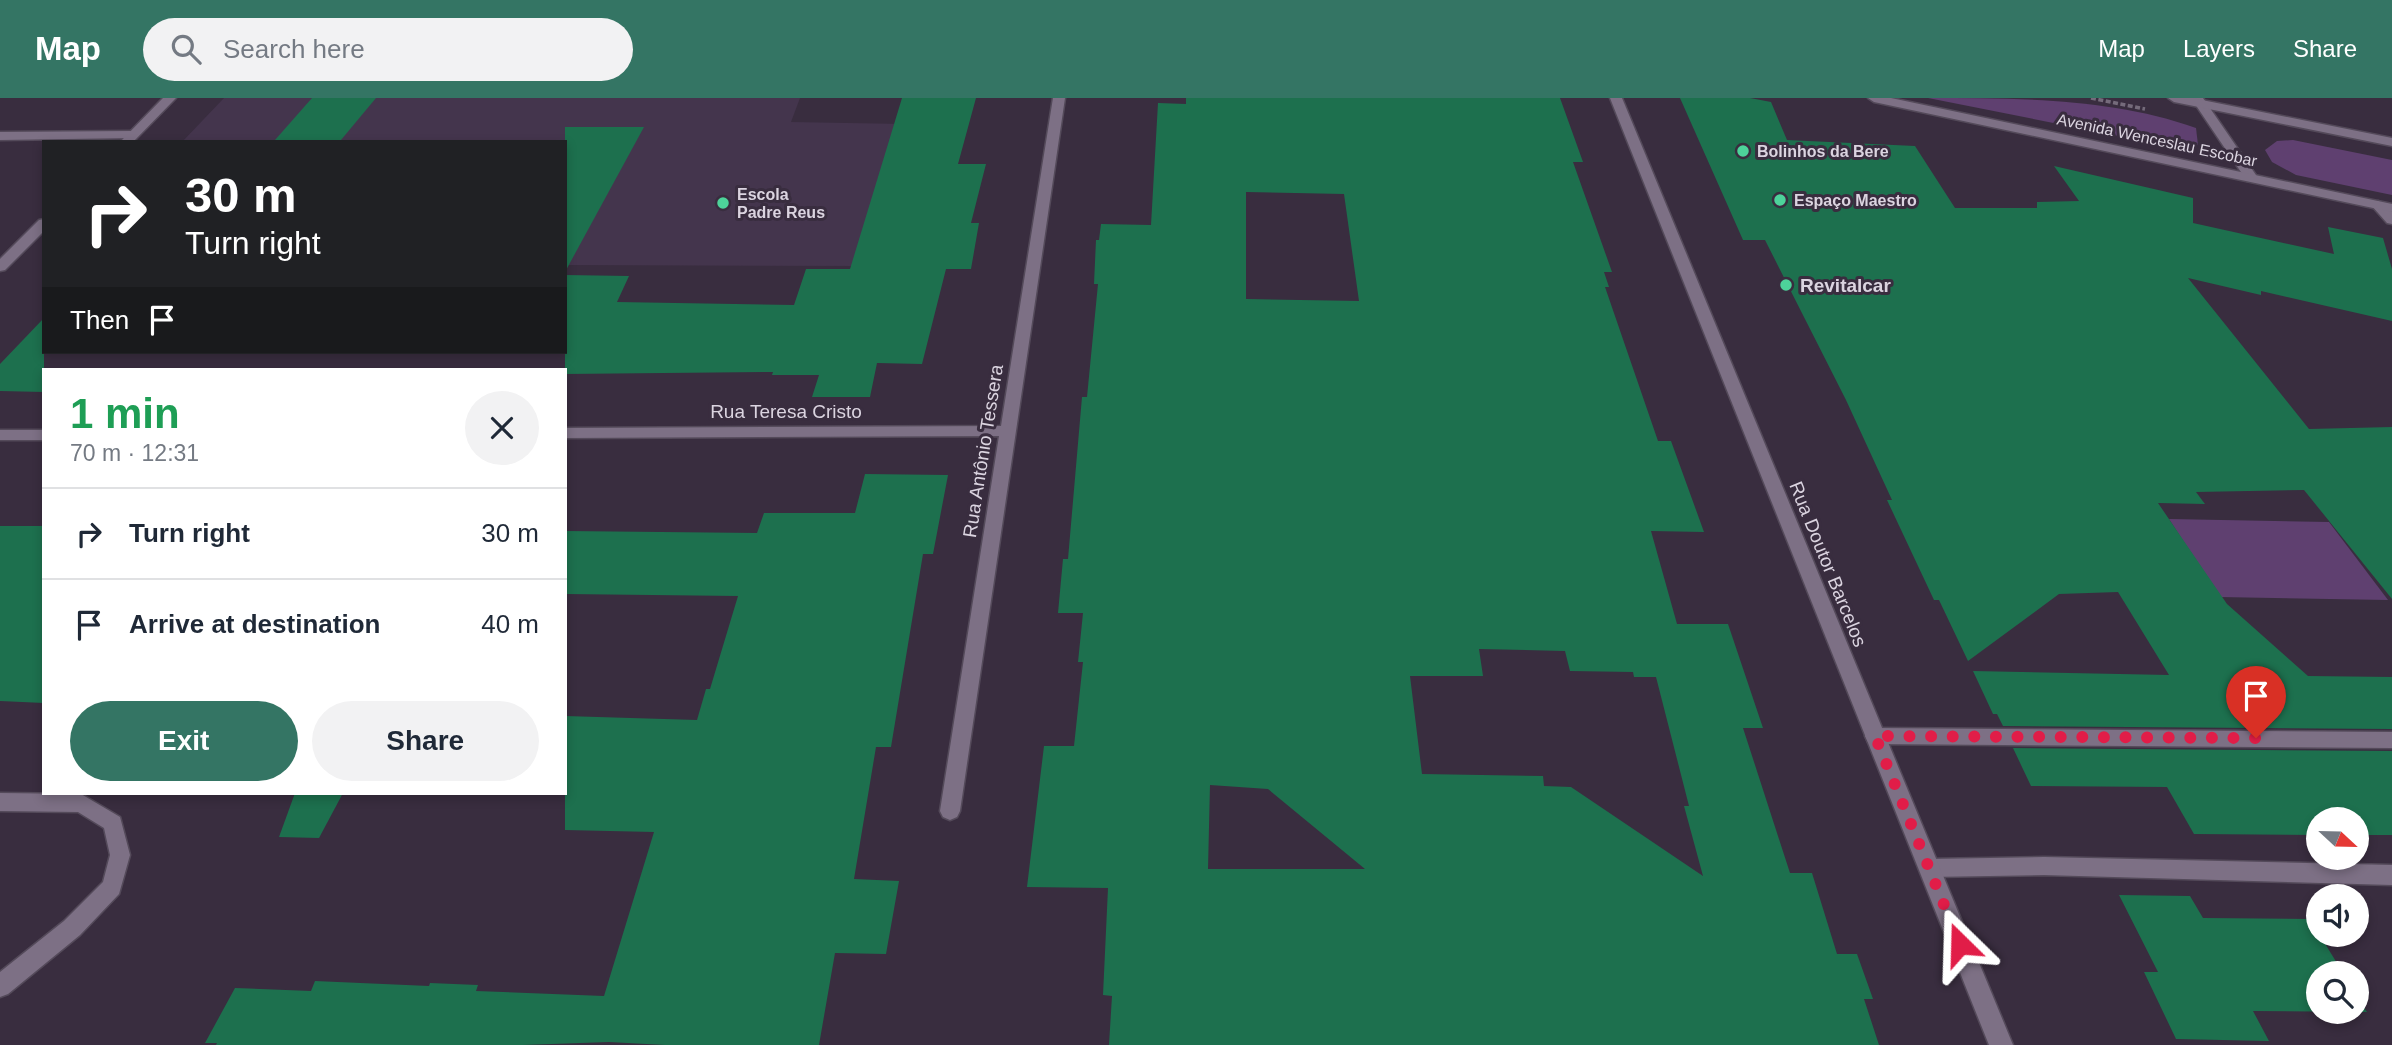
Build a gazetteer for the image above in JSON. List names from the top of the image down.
{
  "streets": {
    "street": [
      "Avenida Wenceslau Escobar",
      "Rua Teresa Cristo",
      "Rua Antônio Tessera",
      "Rua Doutor Barcelos"
    ]
  },
  "crossings": [
    ["Rua Teresa Cristo", "Rua Antônio Tessera"]
  ],
  "places": [
    "Bolinhos da Bere",
    "Espaço Maestro",
    "Escola Padre Reus",
    "Revitalcar"
  ],
  "north": "right",
  "page": {
    "header": "Map",
    "search": "Search here",
    "nav": ["Map", "Layers", "Share"],
    "turn": ["30 m", "Turn right"],
    "then": "Then",
    "heading": ["1 min", "70 m · 12:31"],
    "list": [
      {
        "name": "Turn right",
        "value": "30 m"
      },
      {
        "name": "Arrive at destination",
        "value": "40 m"
      }
    ],
    "buttons": ["Exit", "Share"]
  }
}
